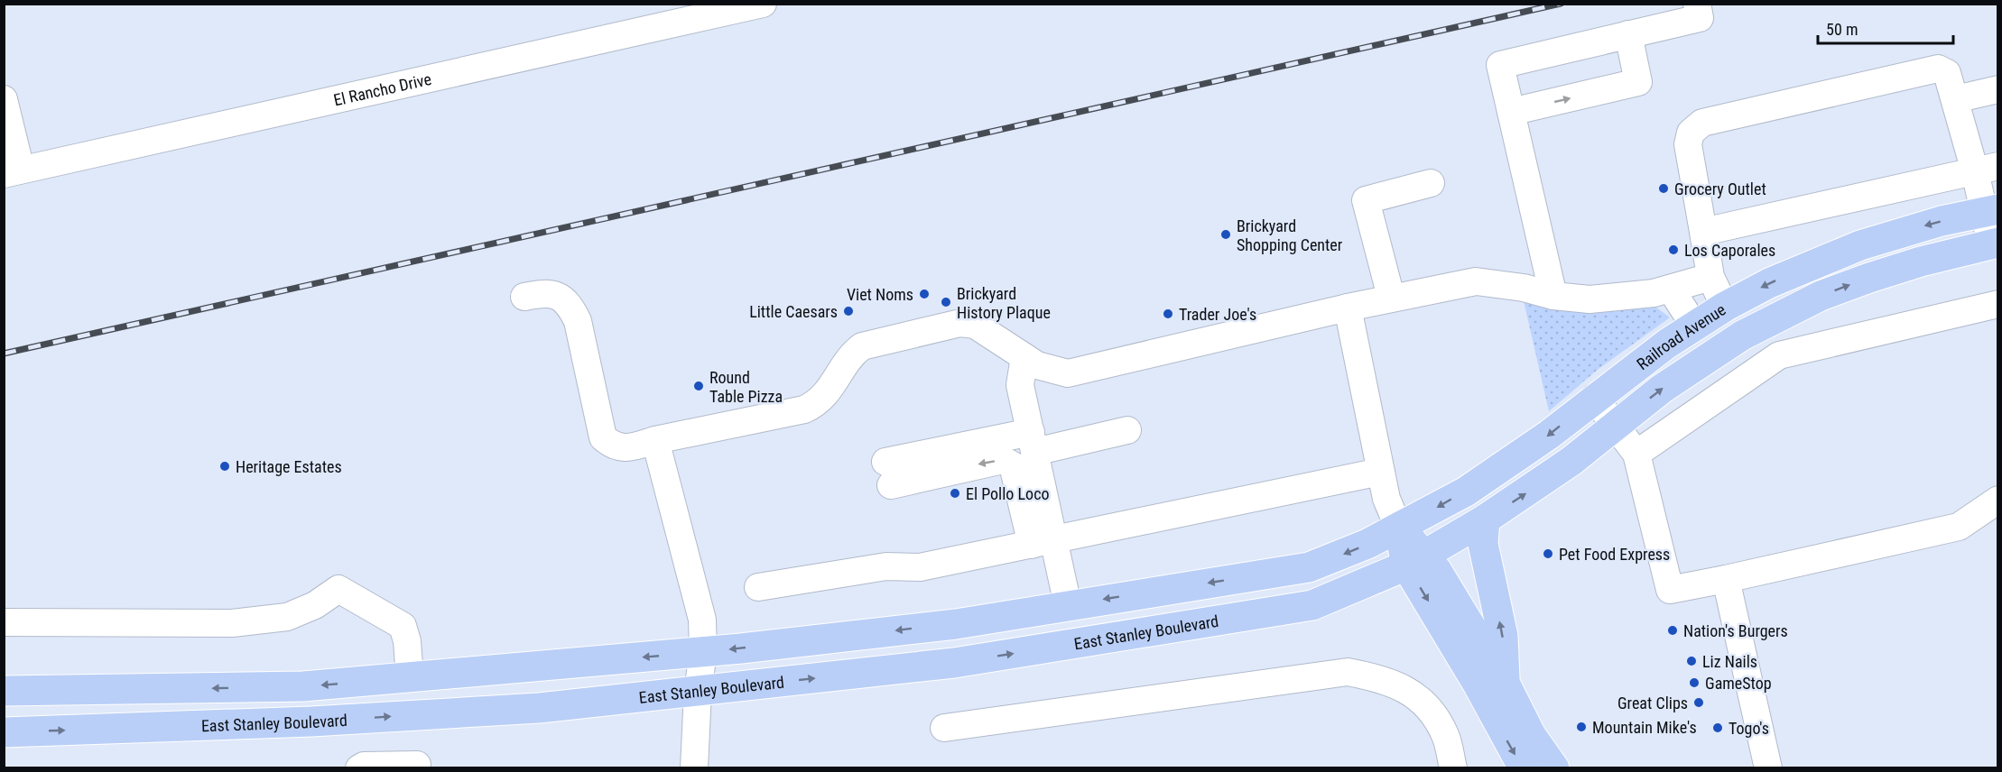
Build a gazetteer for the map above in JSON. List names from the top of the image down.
{
  "streets": {
    "main road": ["Railroad Avenue", "East Stanley Boulevard"],
    "street": ["El Rancho Drive"]
  },
  "crossings": [
    ["Railroad Avenue", "East Stanley Boulevard"]
  ],
  "places": [
    "Grocery Outlet",
    "Brickyard Shopping Center",
    "Los Caporales",
    "Viet Noms",
    "Brickyard History Plaque",
    "Little Caesars",
    "Trader Joe's",
    "Round Table Pizza",
    "Heritage Estates",
    "El Pollo Loco",
    "Pet Food Express",
    "Nation's Burgers",
    "Liz Nails",
    "GameStop",
    "Great Clips",
    "Mountain Mike's",
    "Togo's"
  ],
  "scale_bar": "50 m"
}
